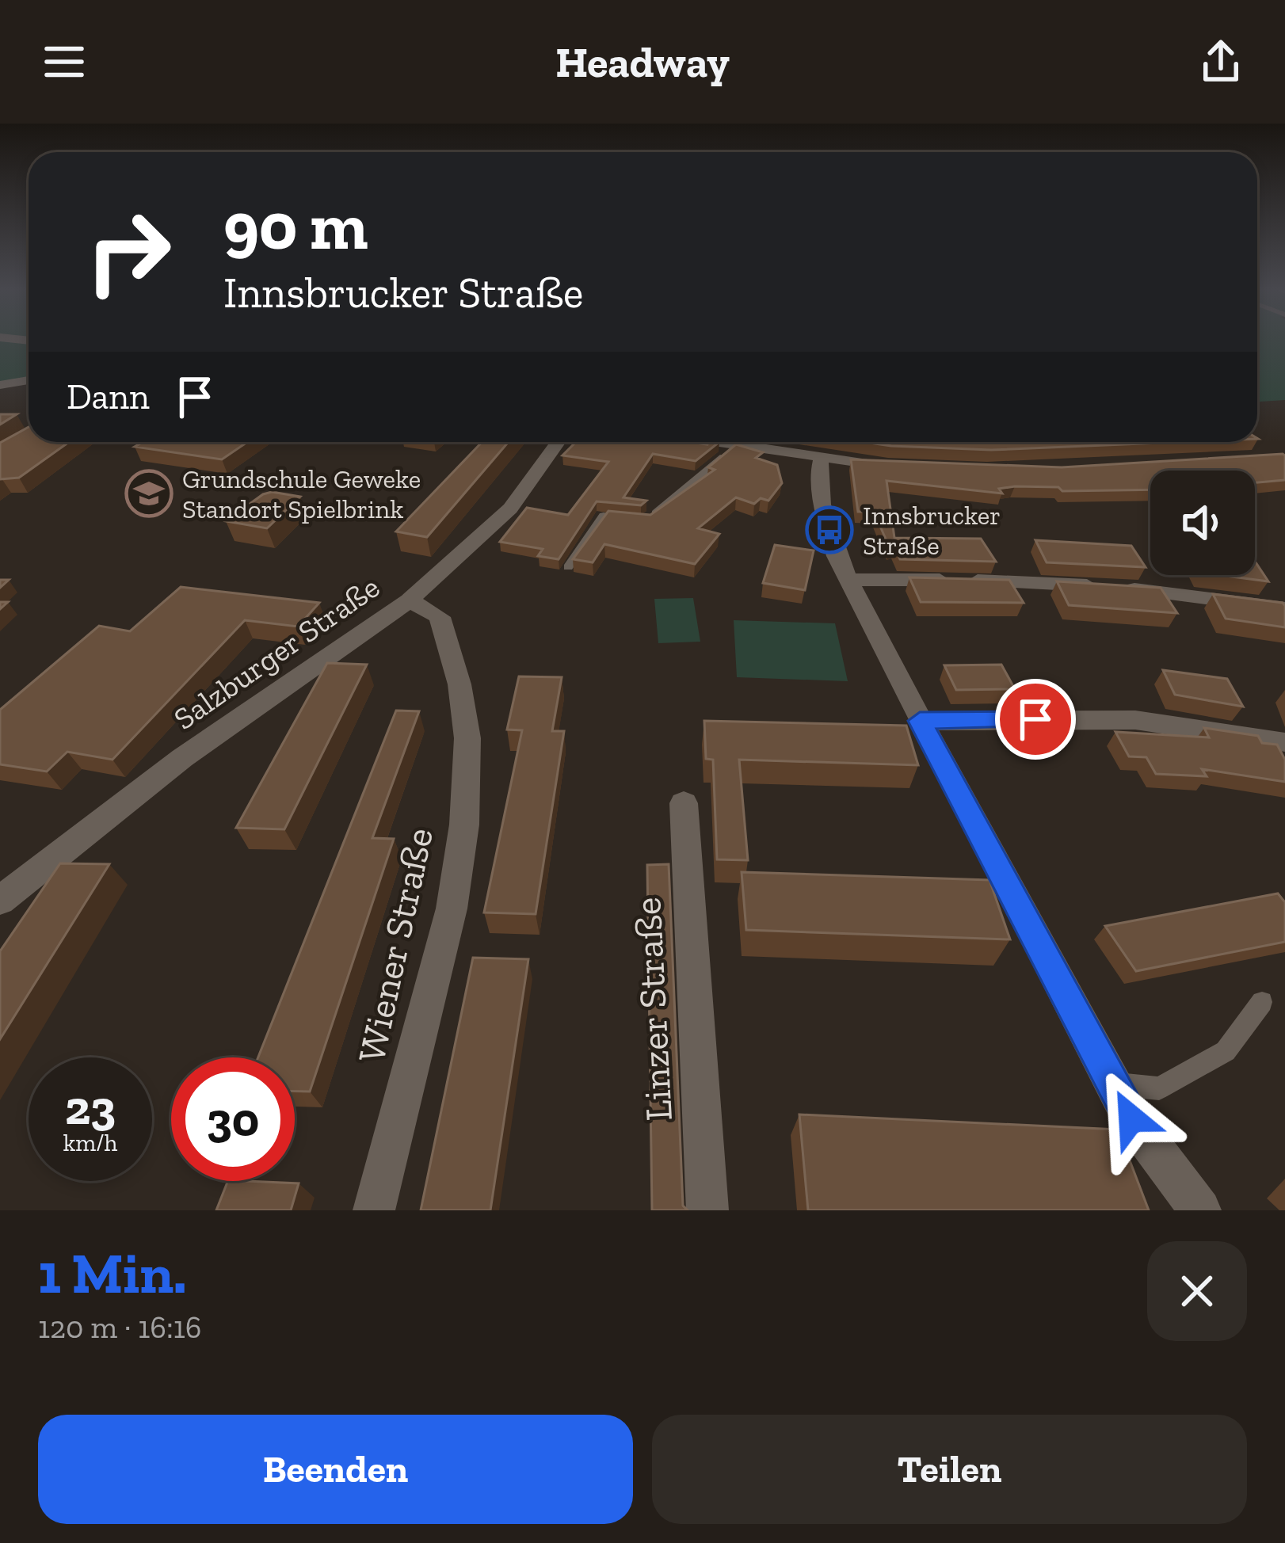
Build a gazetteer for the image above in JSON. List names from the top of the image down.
{
  "streets": {
    "street": ["Salzburger Straße", "Wiener Straße", "Linzer Straße"]
  },
  "crossings": [
    ["Salzburger Straße", "Wiener Straße"]
  ],
  "places": {
    "school or university": ["Grundschule Geweke Standort Spielbrink"],
    "bus stop": ["Innsbrucker Straße"]
  },
  "page": {
    "header": "Headway",
    "turn": ["90 m", "Innsbrucker Straße"],
    "then": "Dann",
    "speed": "23 km/h",
    "limit": "30",
    "heading": ["1 Min.", "120 m · 16:16"],
    "buttons": ["Beenden", "Teilen"]
  }
}
